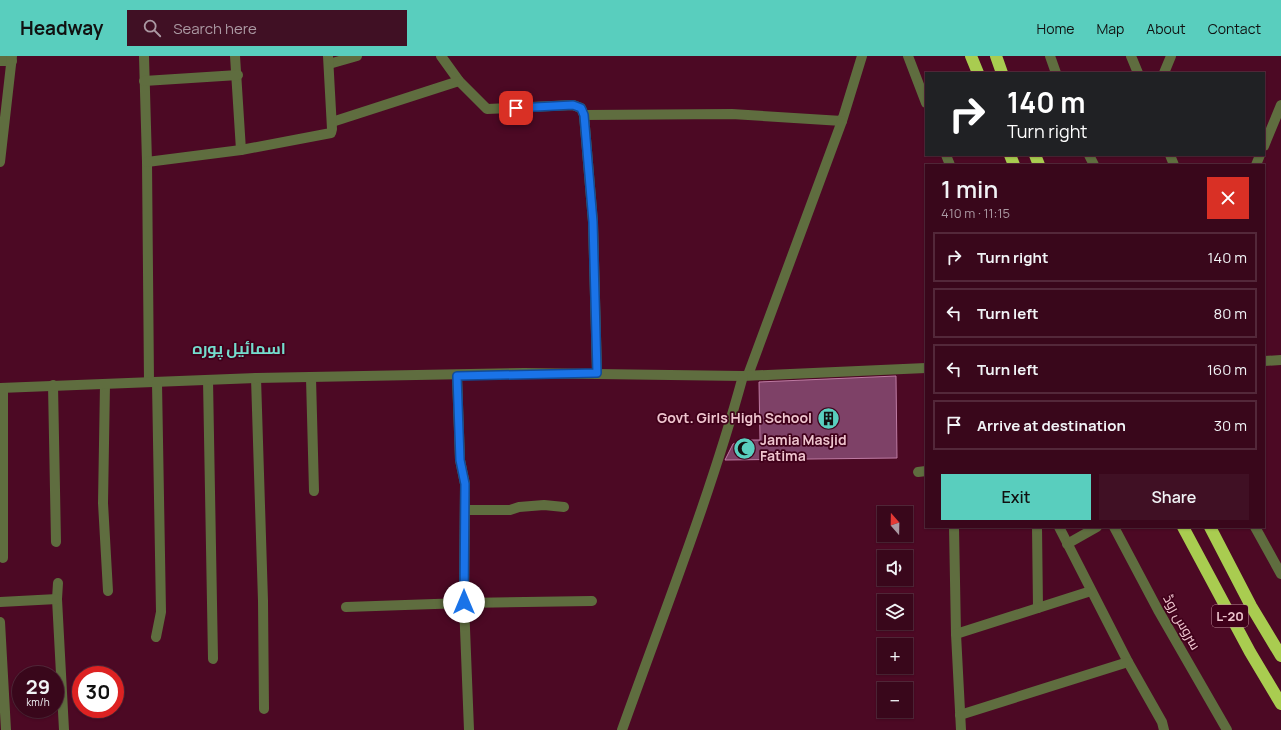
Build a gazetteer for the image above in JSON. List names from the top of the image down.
{
  "streets": {
    "highway": ["L-20"],
    "street": ["سروس روڈ"]
  },
  "districts": ["اسمائیل پورہ"],
  "places": {
    "building": ["Govt. Girls High School"],
    "mosque": ["Jamia Masjid Fatima"]
  },
  "north": "top",
  "page": {
    "header": "Headway",
    "search": "Search here",
    "nav": [
      "Home",
      "Map",
      "About",
      "Contact"
    ],
    "turn": ["140 m", "Turn right"],
    "heading": ["1 min", "410 m · 11:15"],
    "list": [
      {
        "name": "Turn right",
        "value": "140 m"
      },
      {
        "name": "Turn left",
        "value": "80 m"
      },
      {
        "name": "Turn left",
        "value": "160 m"
      },
      {
        "name": "Arrive at destination",
        "value": "30 m"
      }
    ],
    "buttons": ["Exit", "Share"],
    "map_buttons": ["+", "−"],
    "speed": "29 km/h",
    "limit": "30"
  }
}
